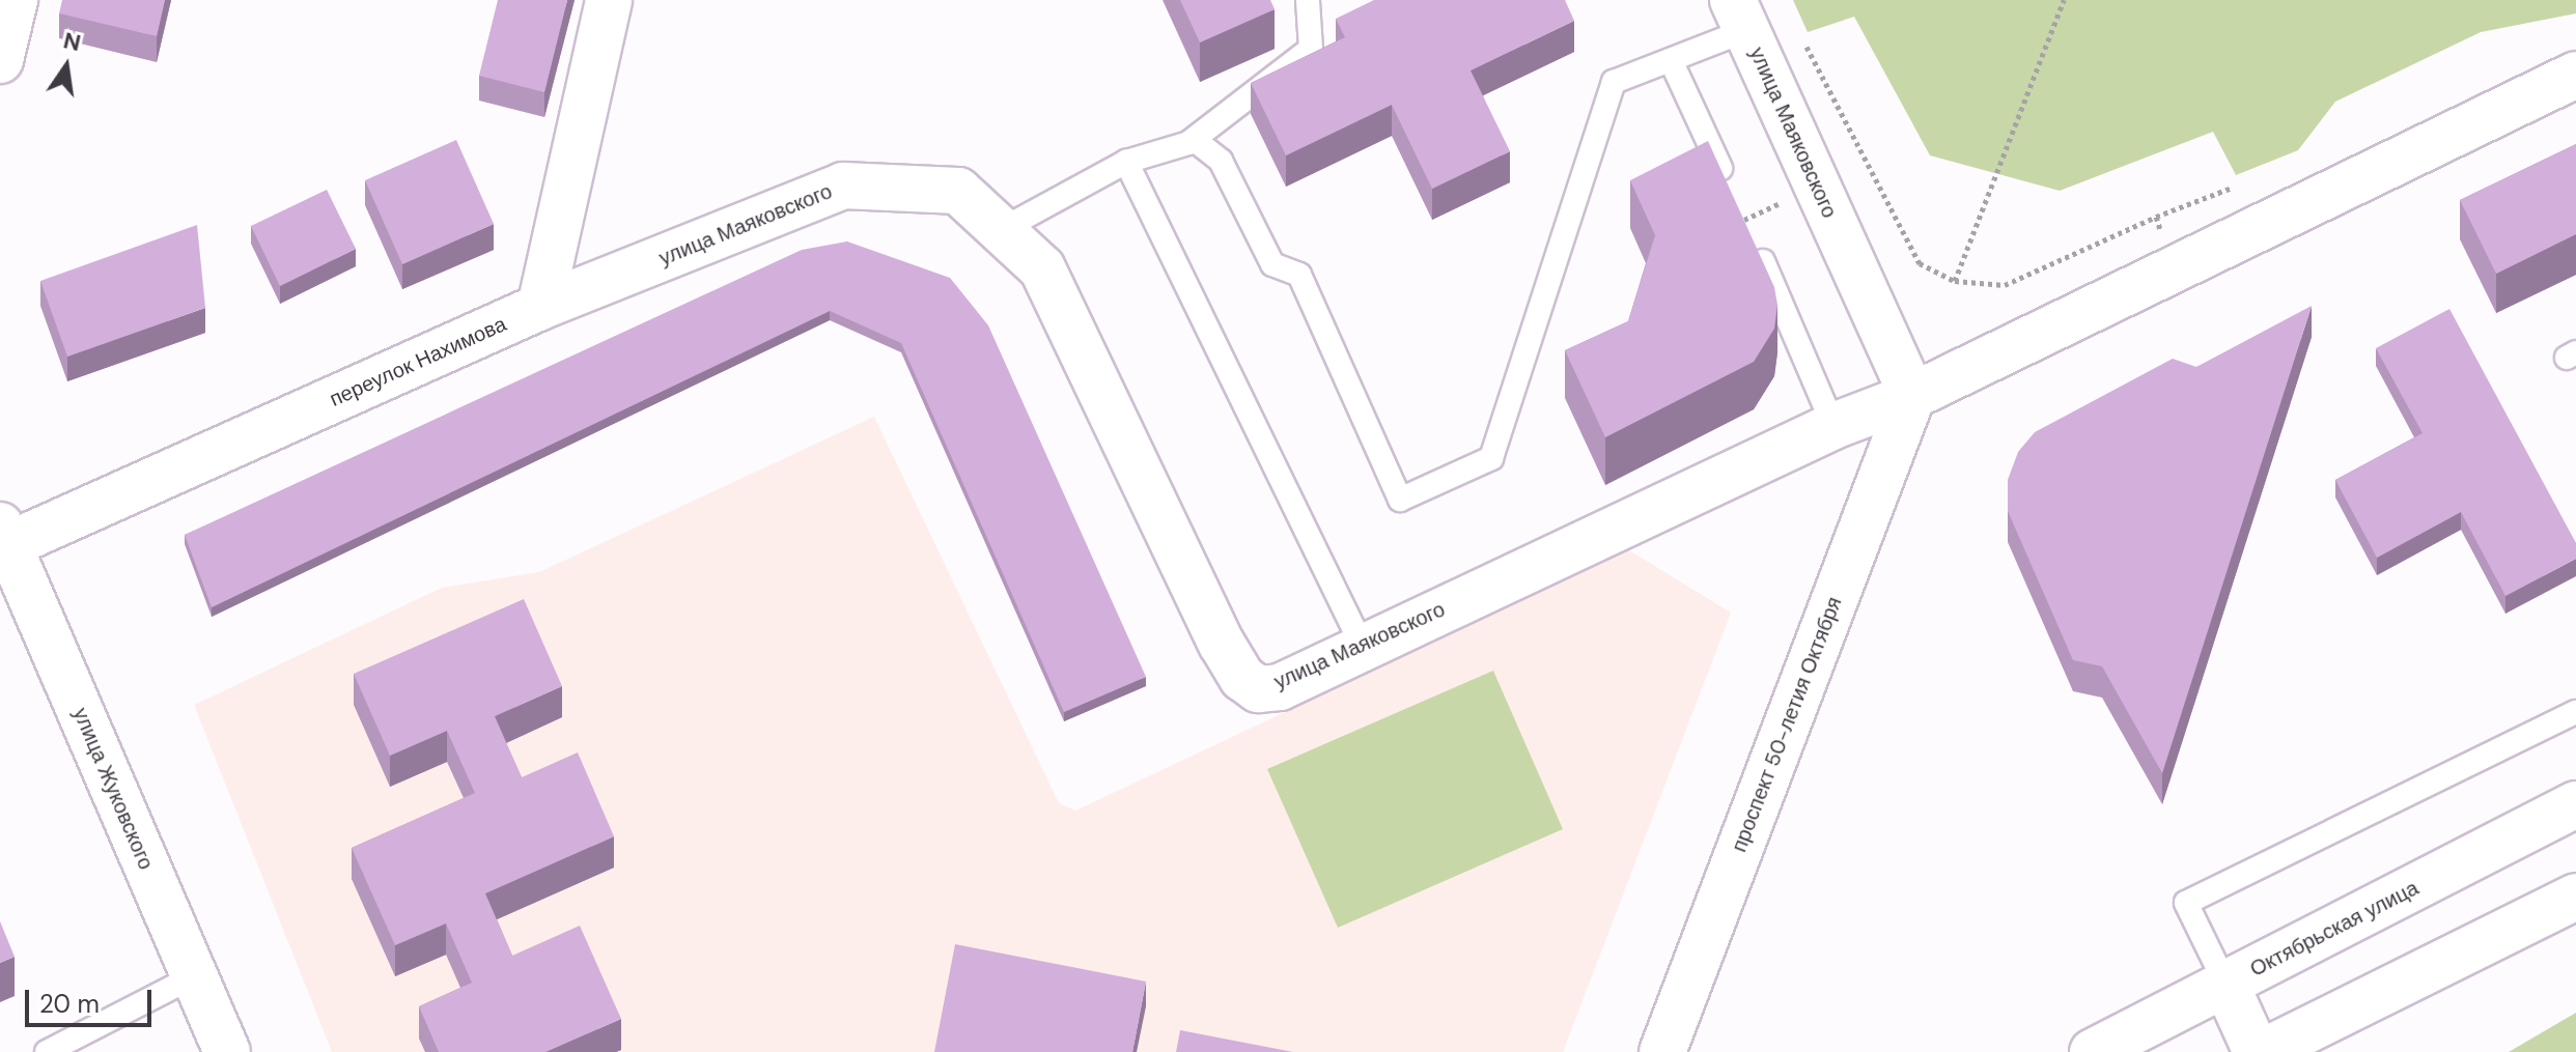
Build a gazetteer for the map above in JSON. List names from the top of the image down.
{
  "streets": {
    "street": [
      "улица Маяковского",
      "переулок Нахимова",
      "проспект 50-летия Октября",
      "улица Жуковского",
      "Октябрьская улица"
    ]
  },
  "crossings": [
    ["улица Маяковского", "переулок Нахимова"],
    ["улица Маяковского", "проспект 50-летия Октября"],
    ["переулок Нахимова", "улица Жуковского"]
  ],
  "scale_bar": "20 m",
  "north": "top"
}
